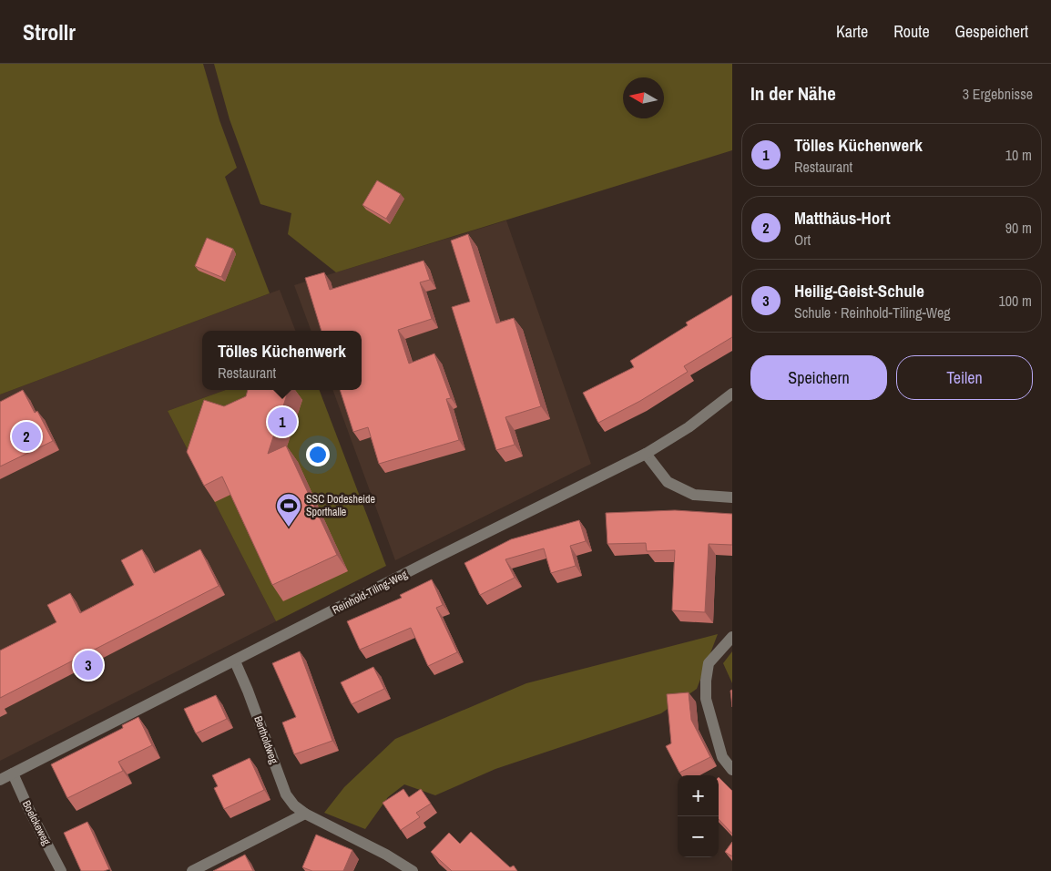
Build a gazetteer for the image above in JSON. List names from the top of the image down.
{
  "streets": {
    "street": ["Reinhold-Tiling-Weg", "Bertholdweg", "Boelckeweg"]
  },
  "crossings": [
    ["Reinhold-Tiling-Weg", "Bertholdweg"],
    ["Reinhold-Tiling-Weg", "Boelckeweg"]
  ],
  "places": {
    "sports": ["SSC Dodesheide Sporthalle"]
  },
  "north": "left",
  "page": {
    "header": "Strollr",
    "nav": ["Karte", "Route", "Gespeichert"],
    "heading": ["In der Nähe", "3 Ergebnisse"],
    "list": [
      {
        "mark": "1",
        "name": "Tölles Küchenwerk",
        "note": "Restaurant",
        "value": "10 m"
      },
      {
        "mark": "2",
        "name": "Matthäus-Hort",
        "note": "Ort",
        "value": "90 m"
      },
      {
        "mark": "3",
        "name": "Heilig-Geist-Schule",
        "note": "Schule · Reinhold-Tiling-Weg",
        "value": "100 m"
      }
    ],
    "popup": ["Tölles Küchenwerk", "Restaurant"],
    "buttons": ["Speichern", "Teilen"],
    "pins": ["1", "2", "3"],
    "map_buttons": ["+", "−"]
  }
}
